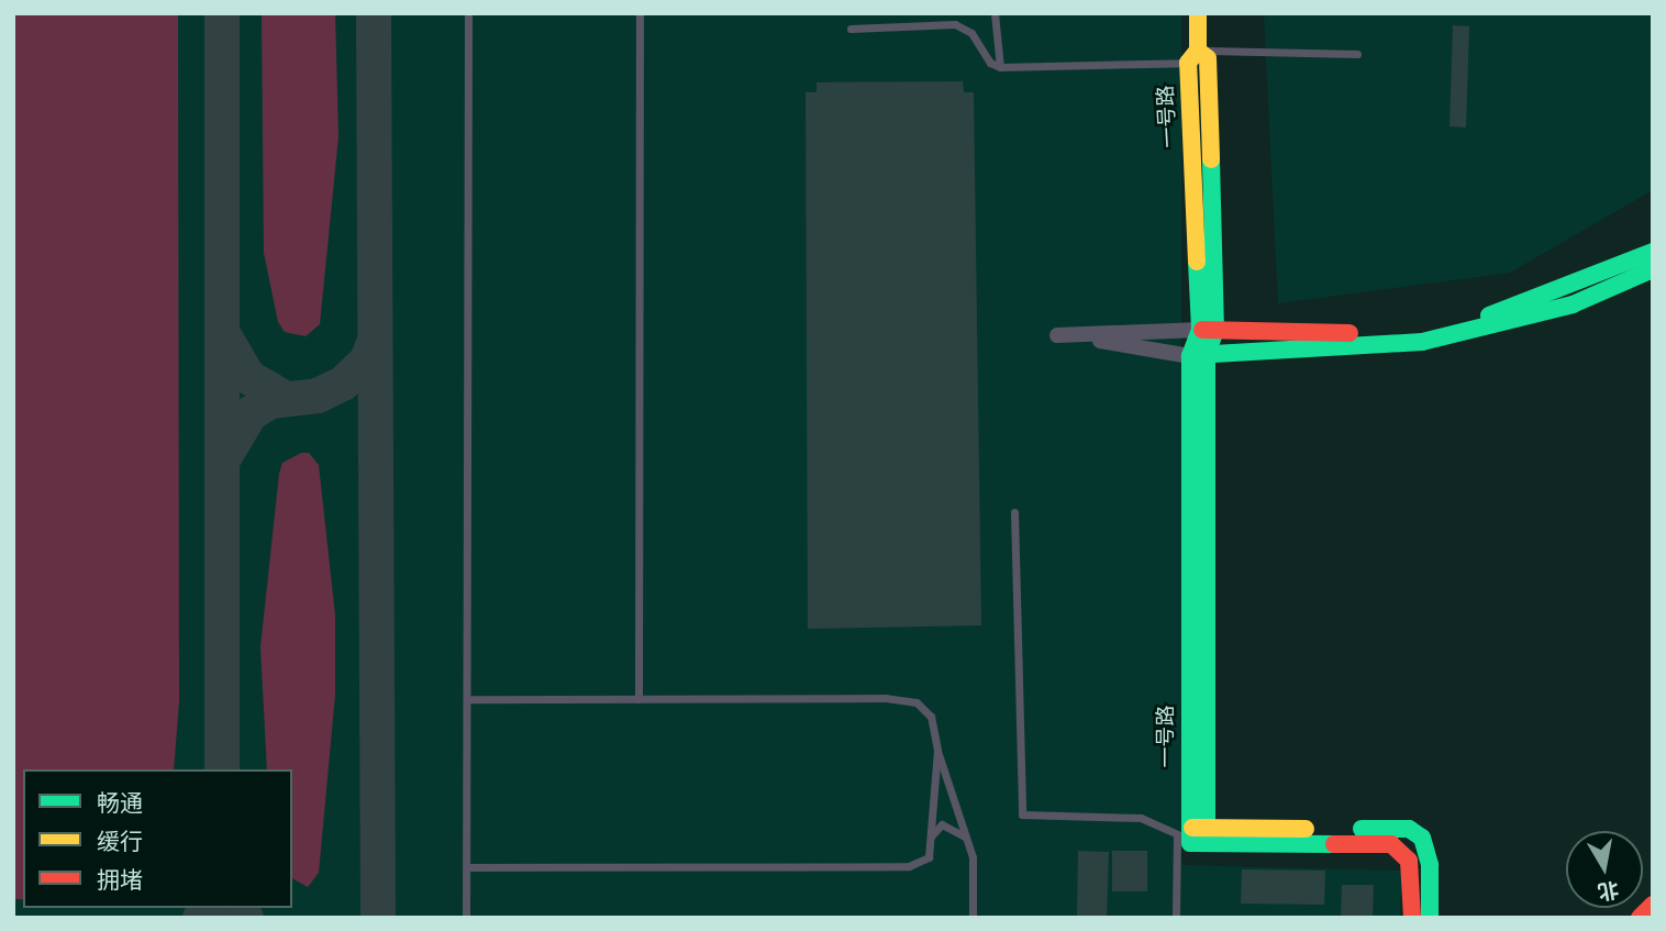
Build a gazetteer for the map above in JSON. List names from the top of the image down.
{
  "streets": {
    "main road": ["一号路"]
  },
  "legend": ["畅通", "缓行", "拥堵"],
  "north": "bottom"
}
